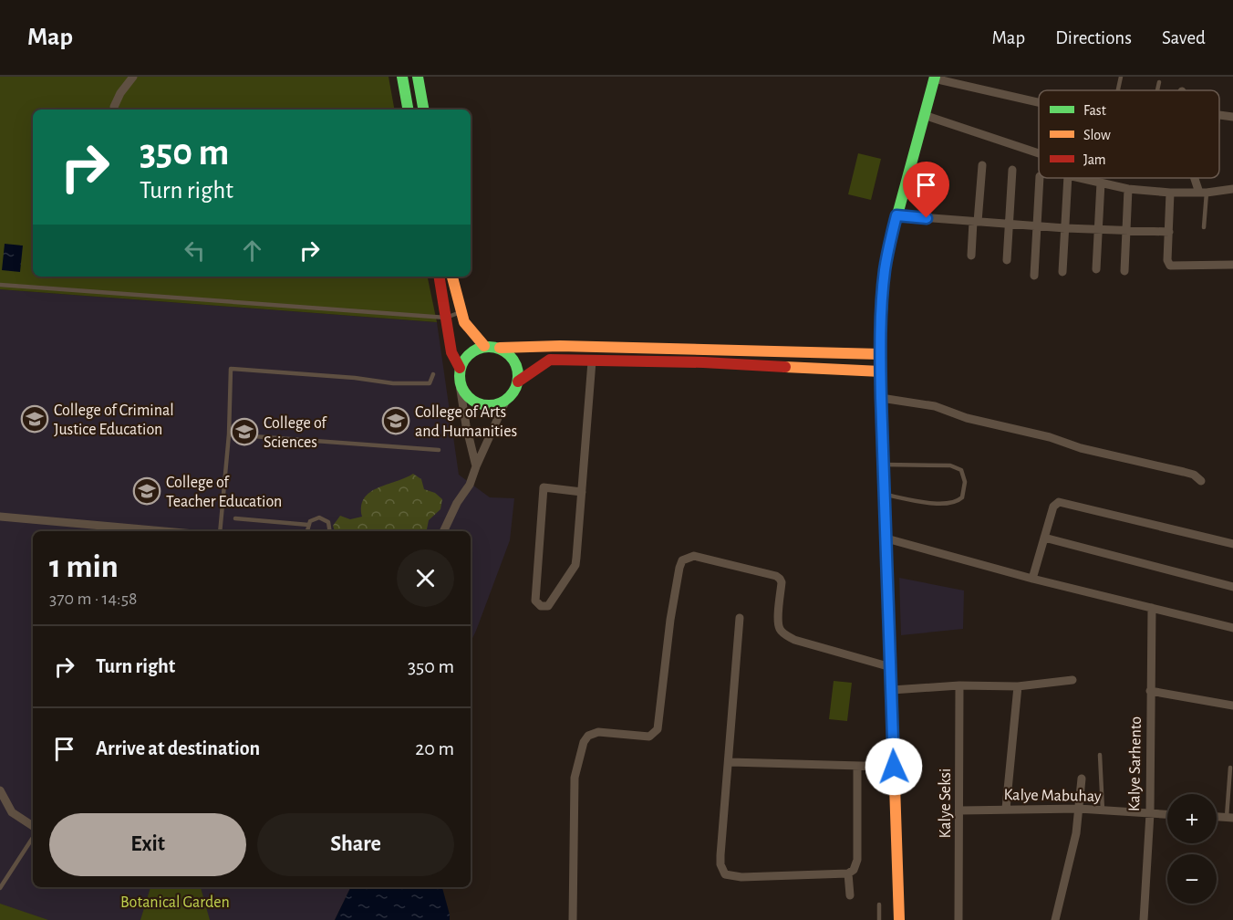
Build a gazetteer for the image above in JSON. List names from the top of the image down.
{
  "streets": {
    "street": ["Kalye Sarhento", "Kalye Mabuhay", "Kalye Seksi"]
  },
  "crossings": [
    ["Kalye Sarhento", "Kalye Mabuhay"],
    ["Kalye Mabuhay", "Kalye Seksi"]
  ],
  "parks": ["Botanical Garden"],
  "places": {
    "school or university": [
      "College of Criminal Justice Education",
      "College of Arts and Humanities",
      "College of Sciences",
      "College of Teacher Education"
    ]
  },
  "legend": ["Fast", "Slow", "Jam"],
  "page": {
    "header": "Map",
    "nav": ["Map", "Directions", "Saved"],
    "turn": ["350 m", "Turn right"],
    "heading": ["1 min", "370 m · 14:58"],
    "list": [
      {
        "name": "Turn right",
        "value": "350 m"
      },
      {
        "name": "Arrive at destination",
        "value": "20 m"
      }
    ],
    "map_buttons": ["+", "−"],
    "buttons": ["Exit", "Share"]
  }
}
